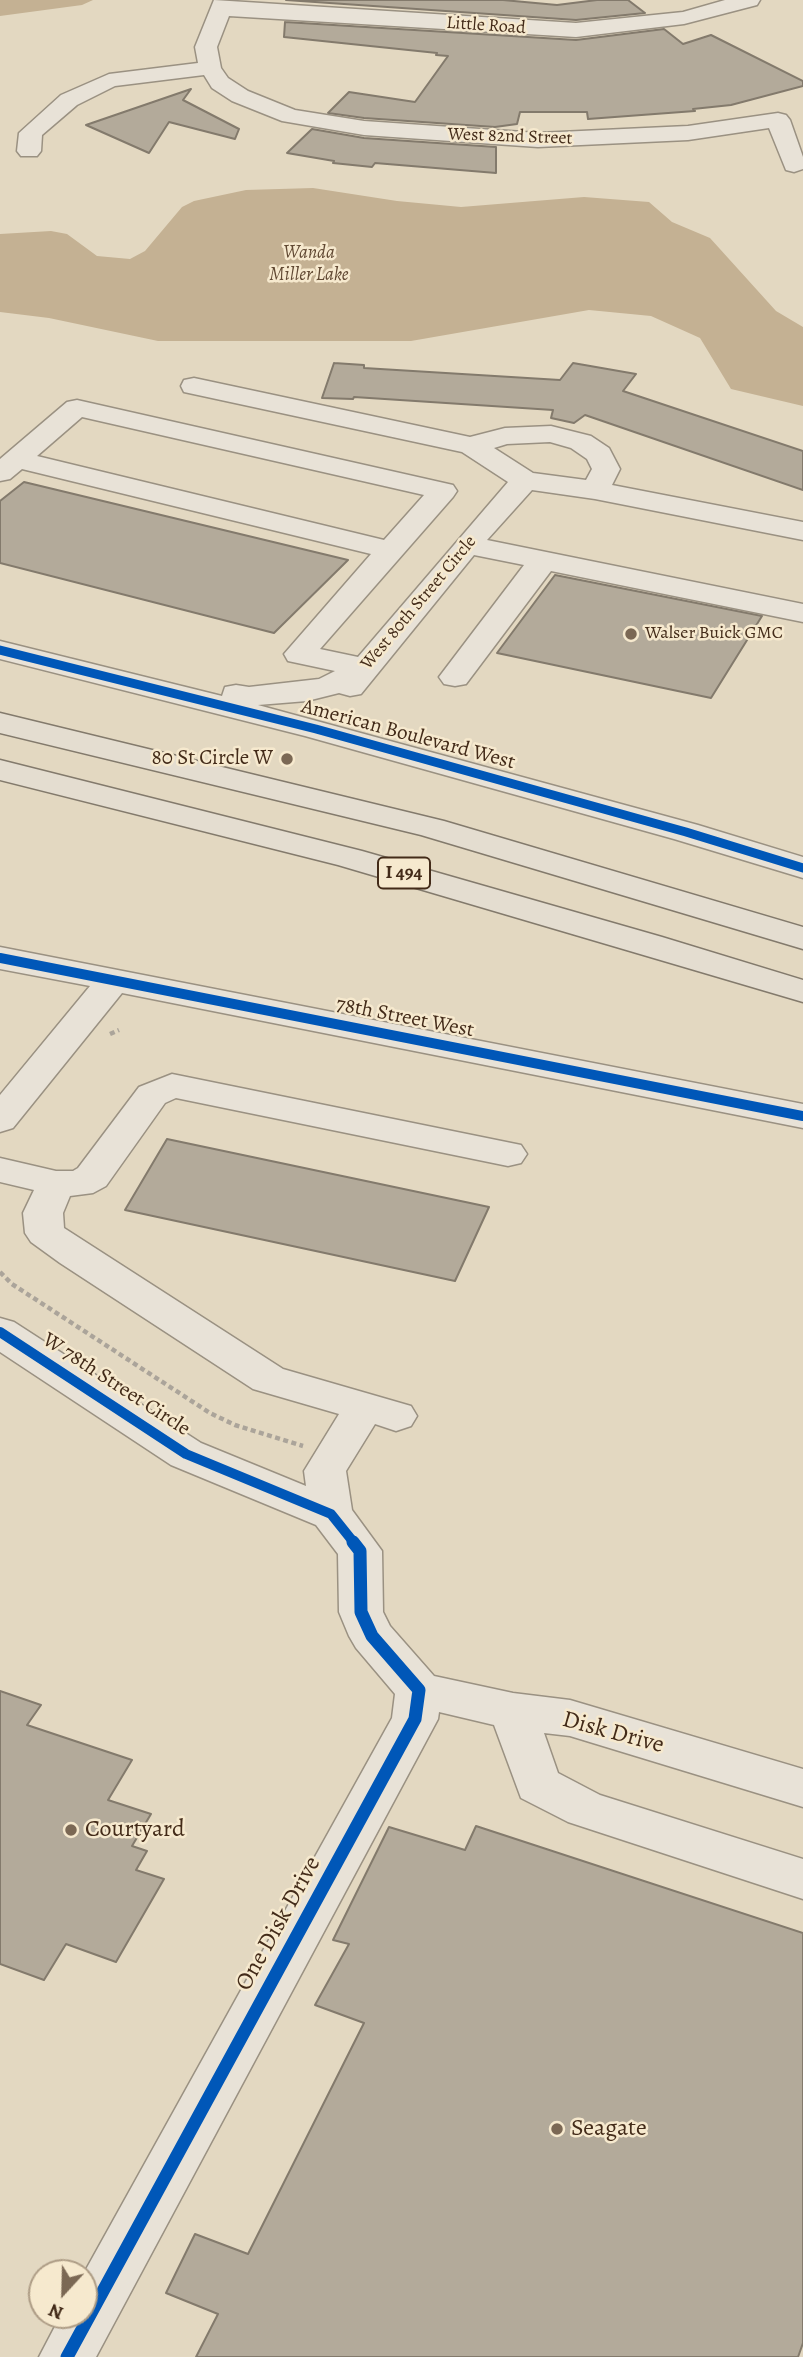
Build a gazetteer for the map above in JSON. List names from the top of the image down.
{
  "streets": {
    "highway": ["I 494"],
    "street": [
      "Little Road",
      "West 82nd Street",
      "West 80th Street Circle",
      "American Boulevard West",
      "78th Street West",
      "W 78th Street Circle",
      "Disk Drive",
      "One Disk Drive"
    ]
  },
  "crossings": [
    ["West 80th Street Circle", "American Boulevard West"],
    ["Disk Drive", "One Disk Drive"]
  ],
  "water": ["Wanda Miller Lake"],
  "places": [
    "Walser Buick GMC",
    "80 St Circle W",
    "Courtyard",
    "Seagate"
  ],
  "north": "bottom"
}
